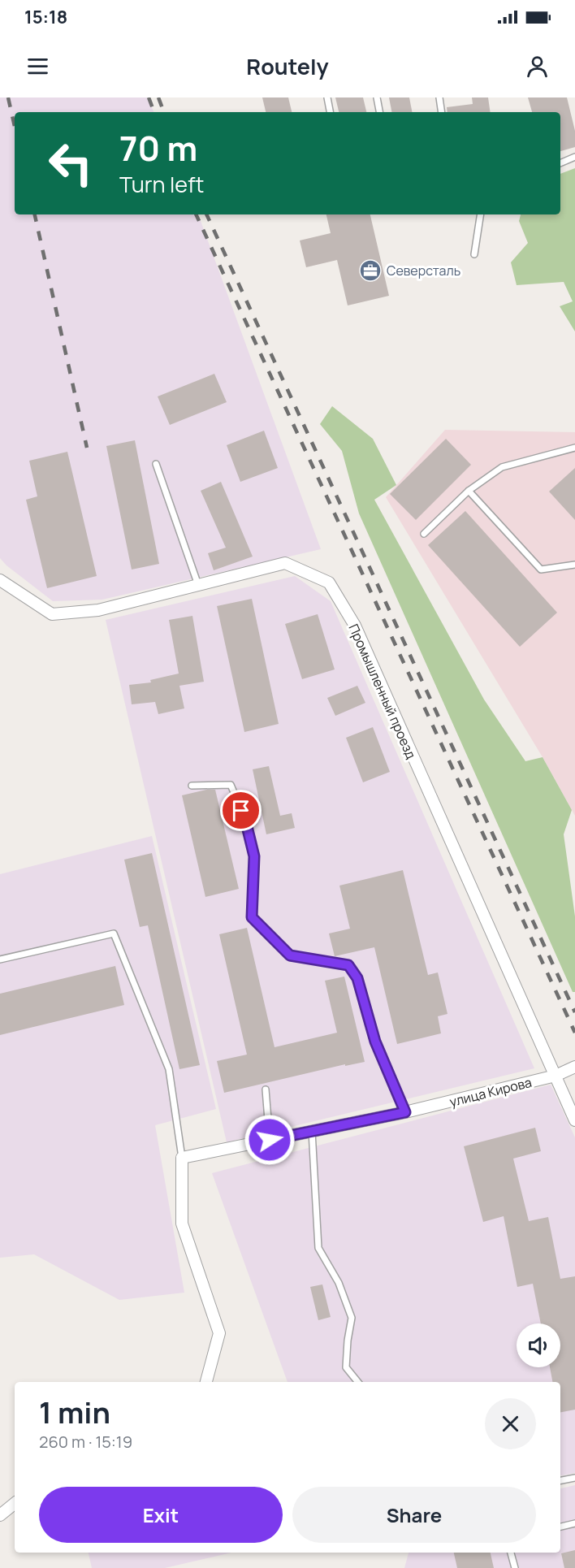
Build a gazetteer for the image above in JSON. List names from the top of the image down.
{
  "streets": {
    "street": ["Промышленный проезд", "улица Кирова"]
  },
  "crossings": [
    ["Промышленный проезд", "улица Кирова"]
  ],
  "places": {
    "office": ["Северсталь"]
  },
  "page": {
    "status": "15:18",
    "header": "Routely",
    "turn": ["70 m", "Turn left"],
    "heading": ["1 min", "260 m · 15:19"],
    "buttons": ["Exit", "Share"]
  }
}
